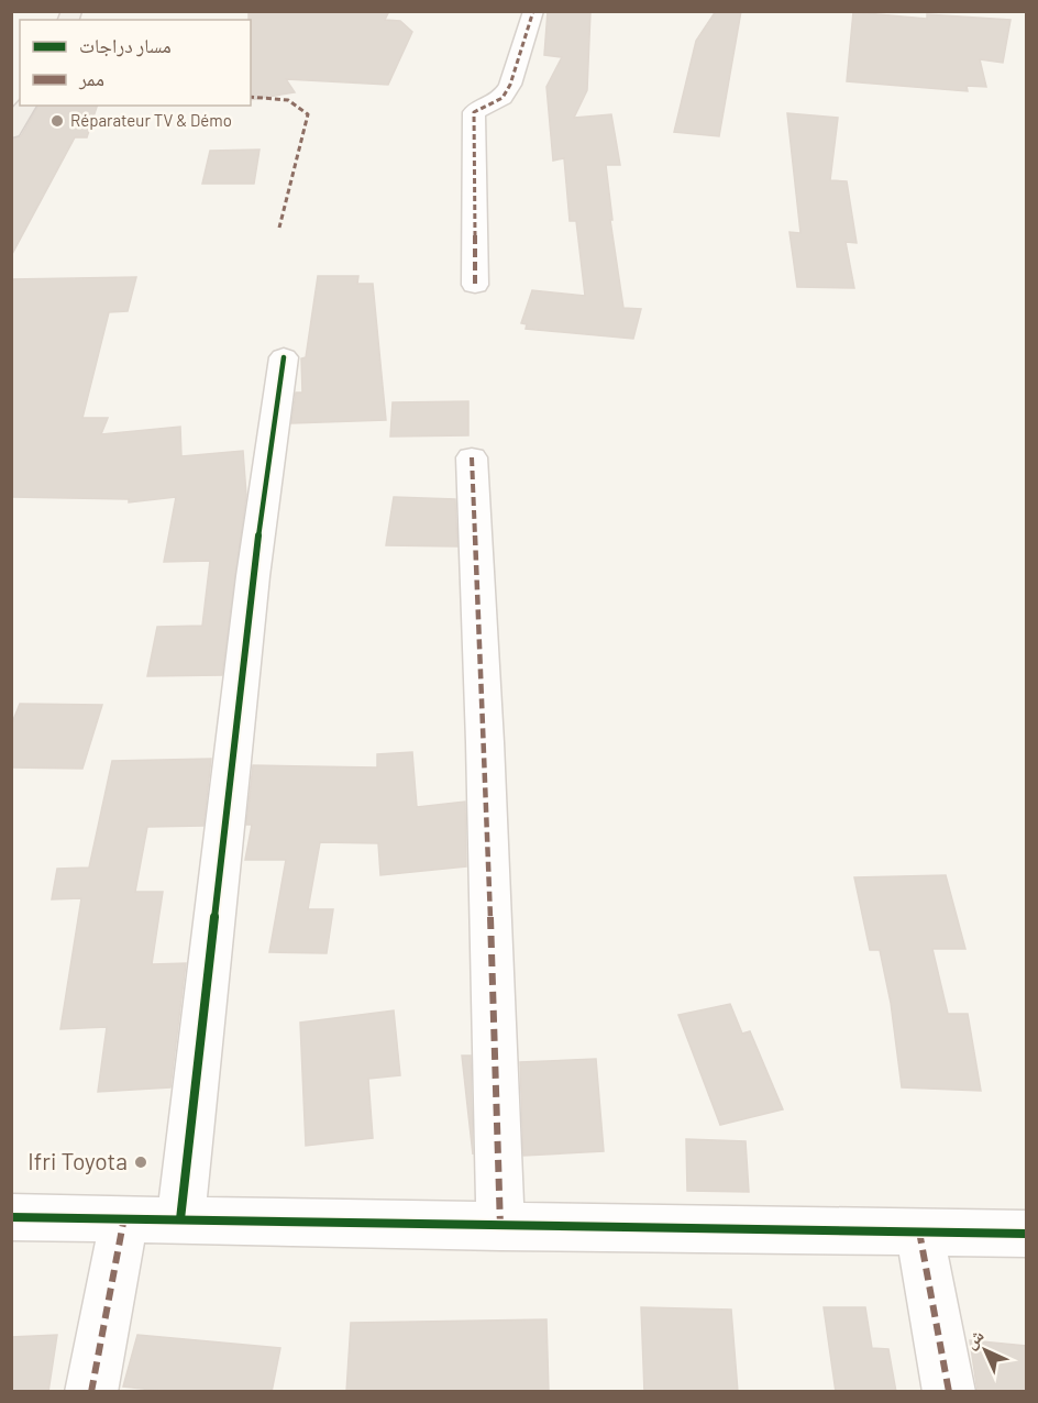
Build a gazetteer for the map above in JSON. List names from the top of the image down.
{
  "places": ["Réparateur TV & Démo", "Ifri Toyota"],
  "legend": ["مسار دراجات", "ممر"],
  "north": "top left"
}
